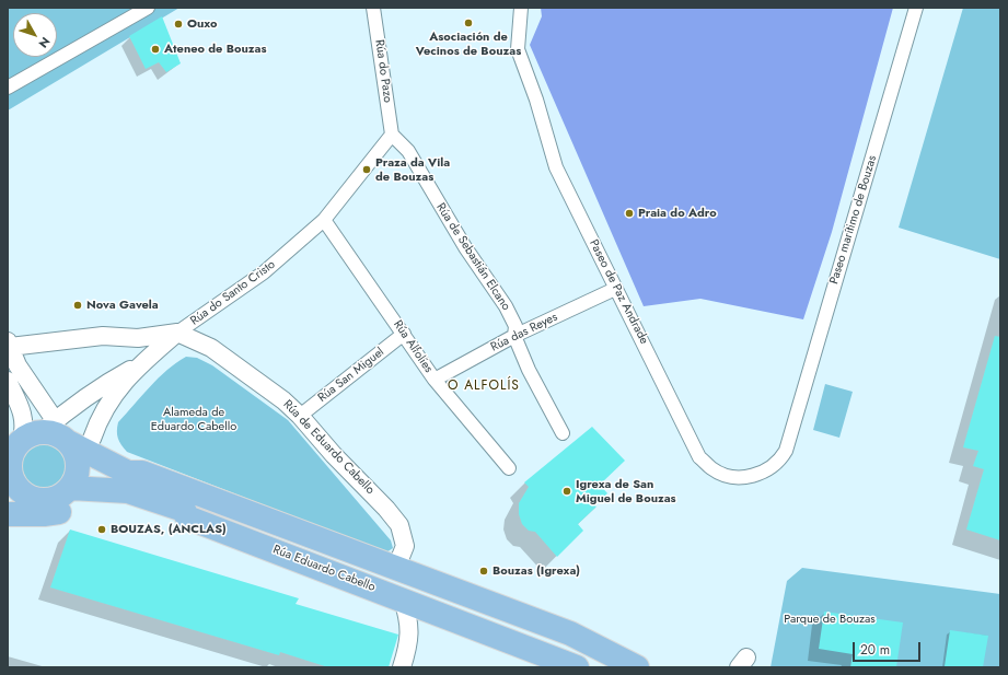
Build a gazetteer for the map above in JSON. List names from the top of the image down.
{
  "streets": {
    "main road": ["Rúa Eduardo Cabello"],
    "street": [
      "Rúa do Pazo",
      "Paseo marítimo de Bouzas",
      "Rúa de Sebastián Elcano",
      "Paseo de Paz Andrade",
      "Rúa do Santo Cristo",
      "Rúa das Reyes",
      "Rúa Alfolíes",
      "Rúa San Miguel",
      "Rúa de Eduardo Cabello"
    ]
  },
  "crossings": [
    ["Rúa do Pazo", "Rúa de Sebastián Elcano"],
    ["Paseo marítimo de Bouzas", "Paseo de Paz Andrade"],
    ["Rúa de Sebastián Elcano", "Rúa das Reyes"],
    ["Paseo de Paz Andrade", "Rúa das Reyes"],
    ["Rúa do Santo Cristo", "Rúa Alfolíes"],
    ["Rúa do Santo Cristo", "Rúa de Eduardo Cabello"],
    ["Rúa do Santo Cristo", "Rúa Eduardo Cabello"],
    ["Rúa das Reyes", "Rúa Alfolíes"],
    ["Rúa Alfolíes", "Rúa San Miguel"],
    ["Rúa San Miguel", "Rúa de Eduardo Cabello"],
    ["Rúa de Eduardo Cabello", "Rúa Eduardo Cabello"]
  ],
  "districts": ["O ALFOLÍS"],
  "parks": ["Alameda de Eduardo Cabello", "Parque de Bouzas"],
  "places": [
    "Asociación de Vecinos de Bouzas",
    "Ouxo",
    "Ateneo de Bouzas",
    "Praza da Vila de Bouzas",
    "Praia do Adro",
    "Nova Gavela",
    "Igrexa de San Miguel de Bouzas",
    "BOUZAS, (ANCLAS)",
    "Bouzas (Igrexa)"
  ],
  "scale_bar": "20 m",
  "north": "bottom right"
}
